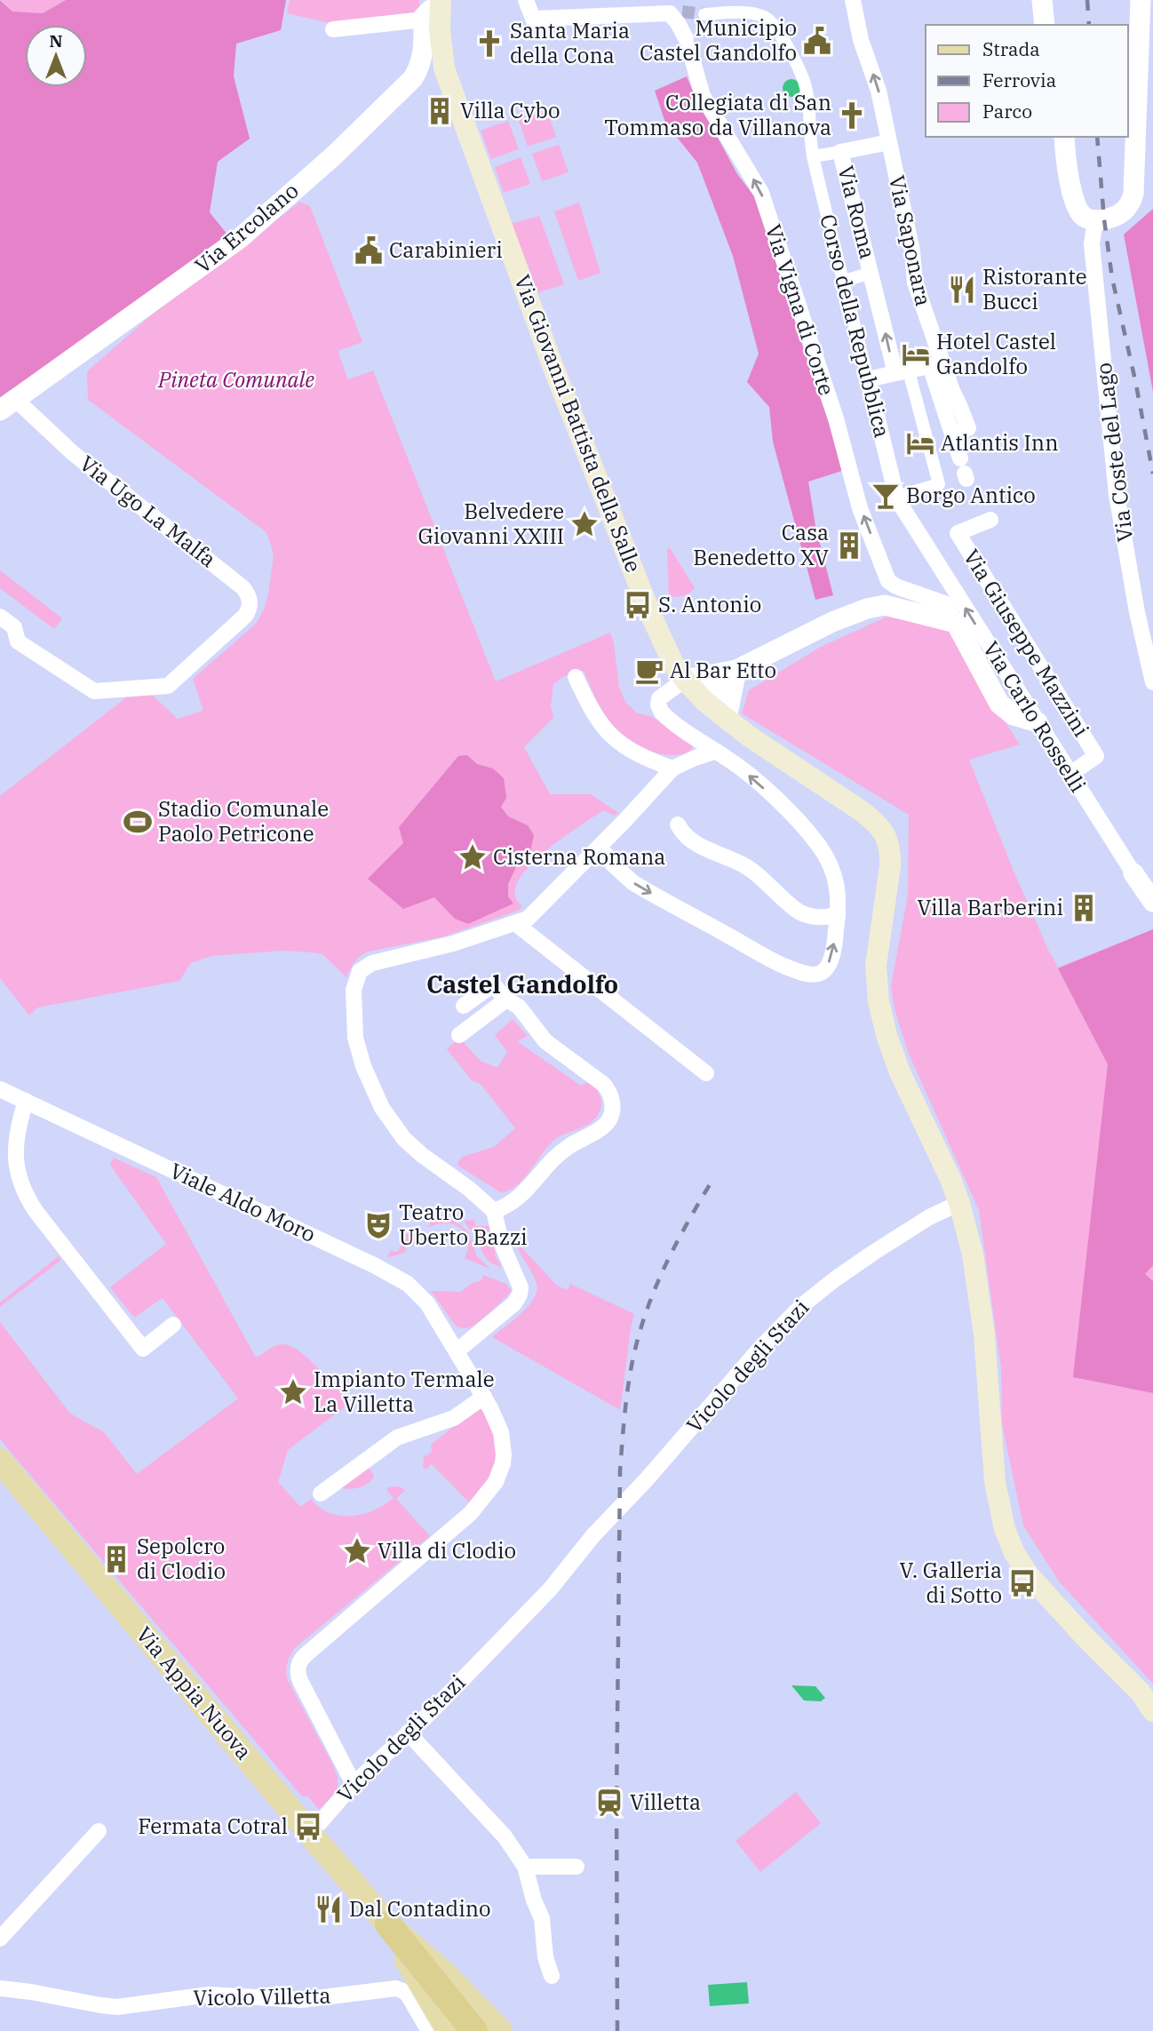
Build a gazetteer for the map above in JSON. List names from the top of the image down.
{
  "streets": {
    "main road": ["Via Giovanni Battista della Salle", "Via Appia Nuova"],
    "street": [
      "Via Roma",
      "Via Ercolano",
      "Via Saponara",
      "Via Vigna di Corte",
      "Corso della Repubblica",
      "Via Coste del Lago",
      "Via Ugo La Malfa",
      "Via Giuseppe Mazzini",
      "Via Carlo Rosselli",
      "Viale Aldo Moro",
      "Vicolo degli Stazi",
      "Vicolo Villetta"
    ]
  },
  "crossings": [
    ["Via Ercolano", "Via Giovanni Battista della Salle"],
    ["Via Ercolano", "Via Ugo La Malfa"],
    ["Corso della Repubblica", "Via Carlo Rosselli"],
    ["Via Giovanni Battista della Salle", "Vicolo degli Stazi"],
    ["Via Giuseppe Mazzini", "Via Carlo Rosselli"],
    ["Viale Aldo Moro", "Vicolo degli Stazi"],
    ["Vicolo degli Stazi", "Via Appia Nuova"]
  ],
  "one_way": ["Via Roma", "Via Vigna di Corte"],
  "districts": ["Castel Gandolfo"],
  "parks": ["Pineta Comunale"],
  "places": {
    "public building": ["Municipio Castel Gandolfo", "Carabinieri"],
    "church": ["Santa Maria della Cona", "Collegiata di San Tommaso da Villanova"],
    "building": [
      "Villa Cybo",
      "Casa Benedetto XV",
      "Villa Barberini",
      "Sepolcro di Clodio"
    ],
    "restaurant": ["Ristorante Bucci", "Dal Contadino"],
    "hotel": ["Hotel Castel Gandolfo", "Atlantis Inn"],
    "bar": ["Borgo Antico"],
    "place": [
      "Belvedere Giovanni XXIII",
      "Cisterna Romana",
      "Impianto Termale La Villetta",
      "Villa di Clodio"
    ],
    "bus stop": ["S. Antonio", "V. Galleria di Sotto", "Fermata Cotral"],
    "cafe": ["Al Bar Etto"],
    "sports": ["Stadio Comunale Paolo Petricone"],
    "theatre": ["Teatro Uberto Bazzi"],
    "station": ["Villetta"]
  },
  "legend": ["Strada", "Ferrovia", "Parco"],
  "north": "top"
}
